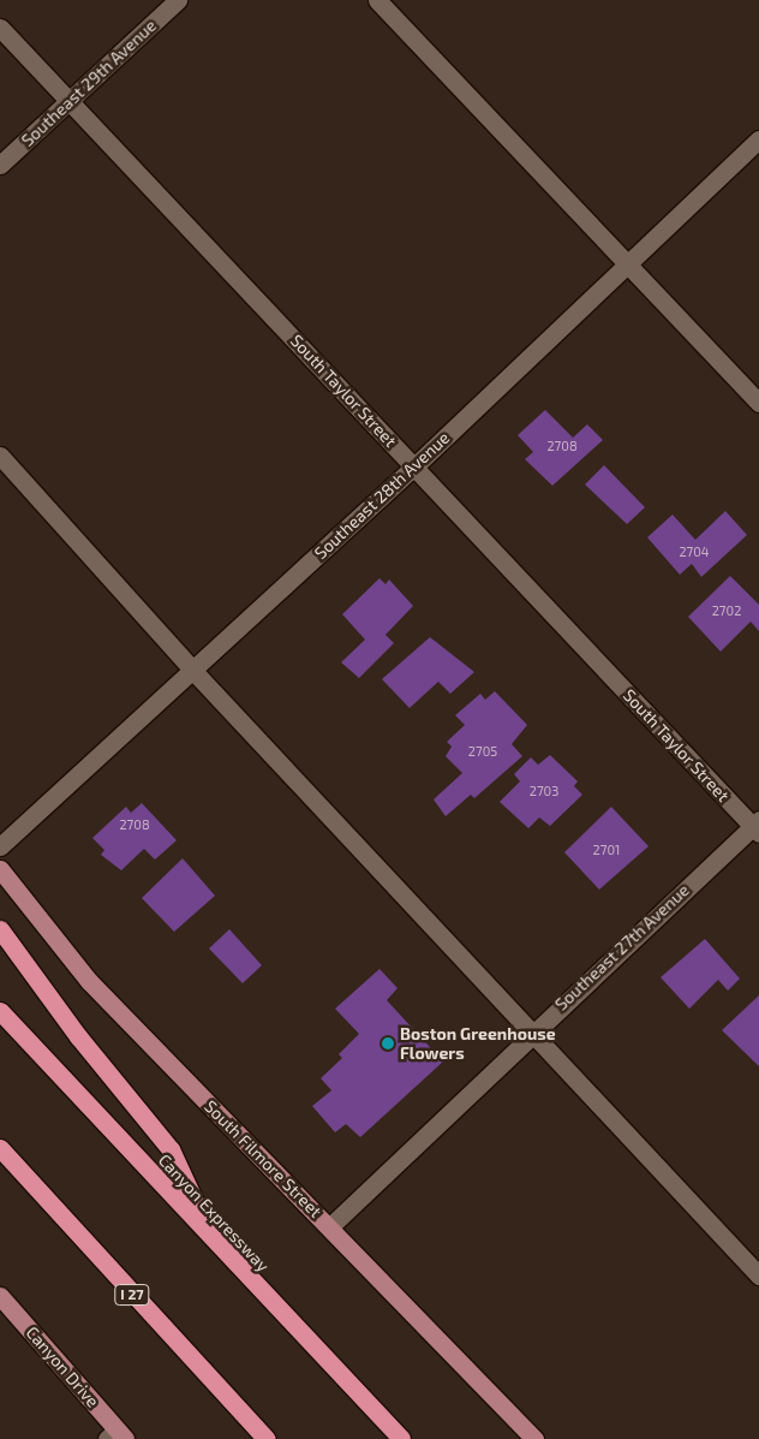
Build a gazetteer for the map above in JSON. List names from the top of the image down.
{
  "streets": {
    "highway": ["Canyon Expressway", "I 27"],
    "main road": ["South Filmore Street", "Canyon Drive"],
    "street": [
      "Southeast 29th Avenue",
      "South Taylor Street",
      "Southeast 28th Avenue",
      "Southeast 27th Avenue"
    ]
  },
  "crossings": [
    ["Southeast 29th Avenue", "South Taylor Street"],
    ["South Taylor Street", "Southeast 28th Avenue"],
    ["South Taylor Street", "Southeast 27th Avenue"],
    ["Southeast 27th Avenue", "South Filmore Street"]
  ],
  "places": ["Boston Greenhouse Flowers"],
  "house_numbers": [
    "2708",
    "2704",
    "2702",
    "2705",
    "2703",
    "2708",
    "2701"
  ]
}
